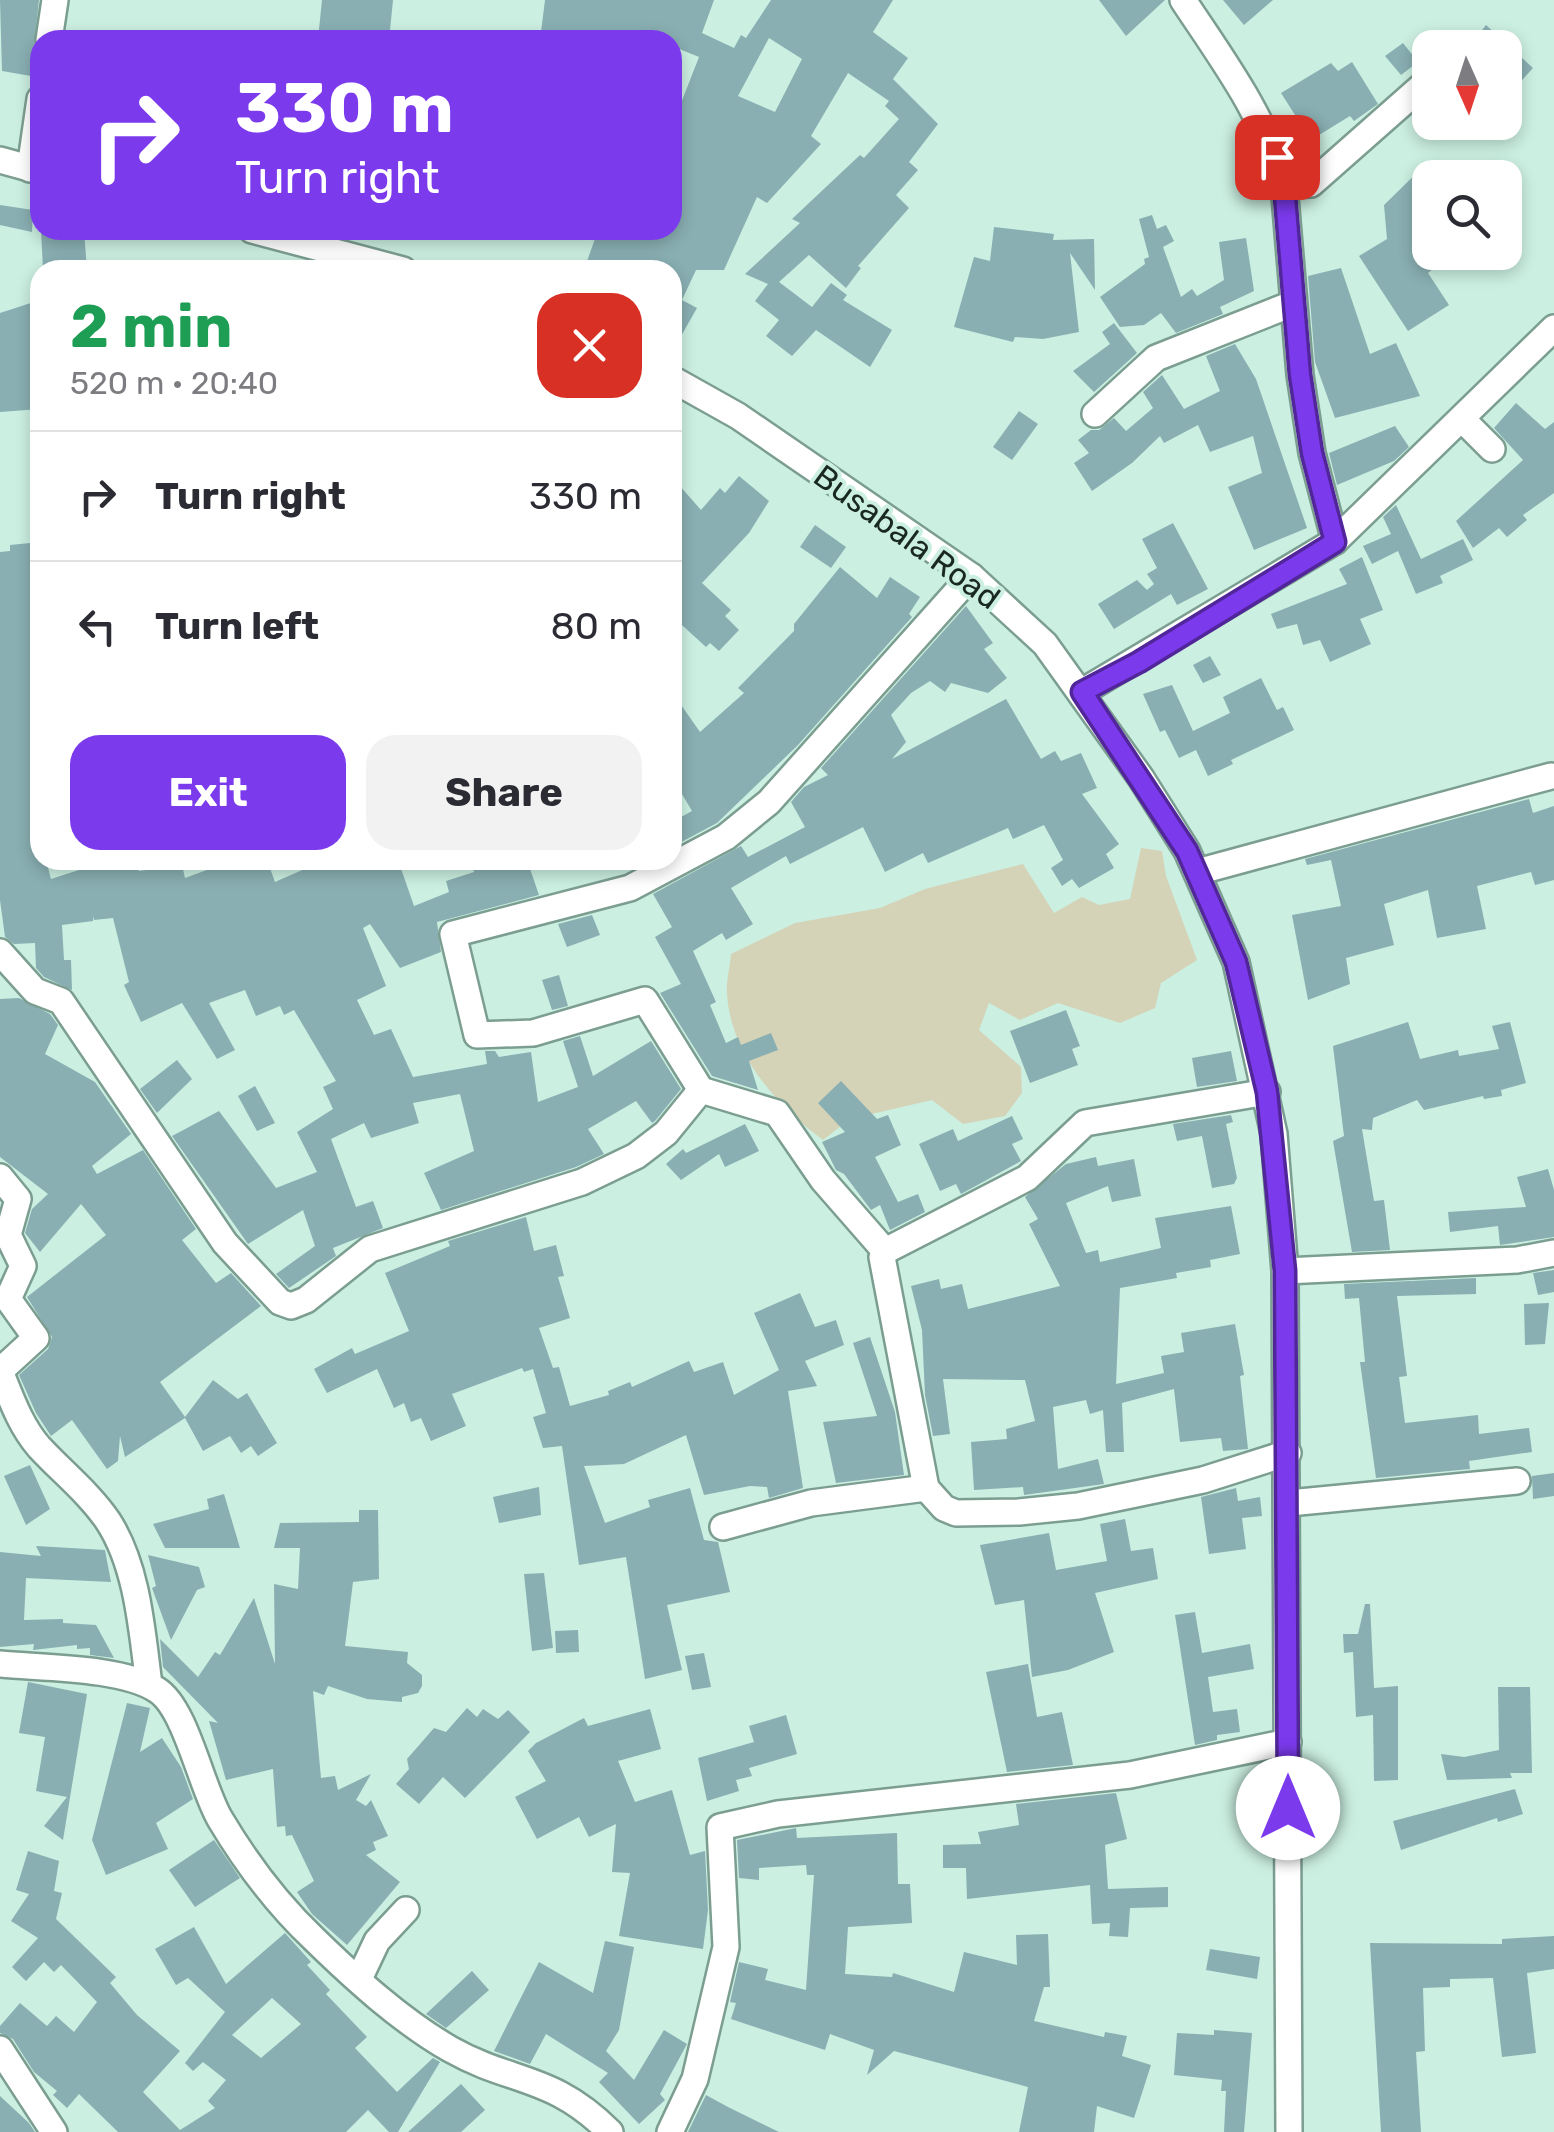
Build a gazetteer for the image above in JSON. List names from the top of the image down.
{
  "streets": {
    "street": ["Busabala Road"]
  },
  "north": "bottom",
  "page": {
    "turn": ["330 m", "Turn right"],
    "heading": ["2 min", "520 m · 20:40"],
    "list": [
      {
        "name": "Turn right",
        "value": "330 m"
      },
      {
        "name": "Turn left",
        "value": "80 m"
      }
    ],
    "buttons": ["Exit", "Share"]
  }
}
